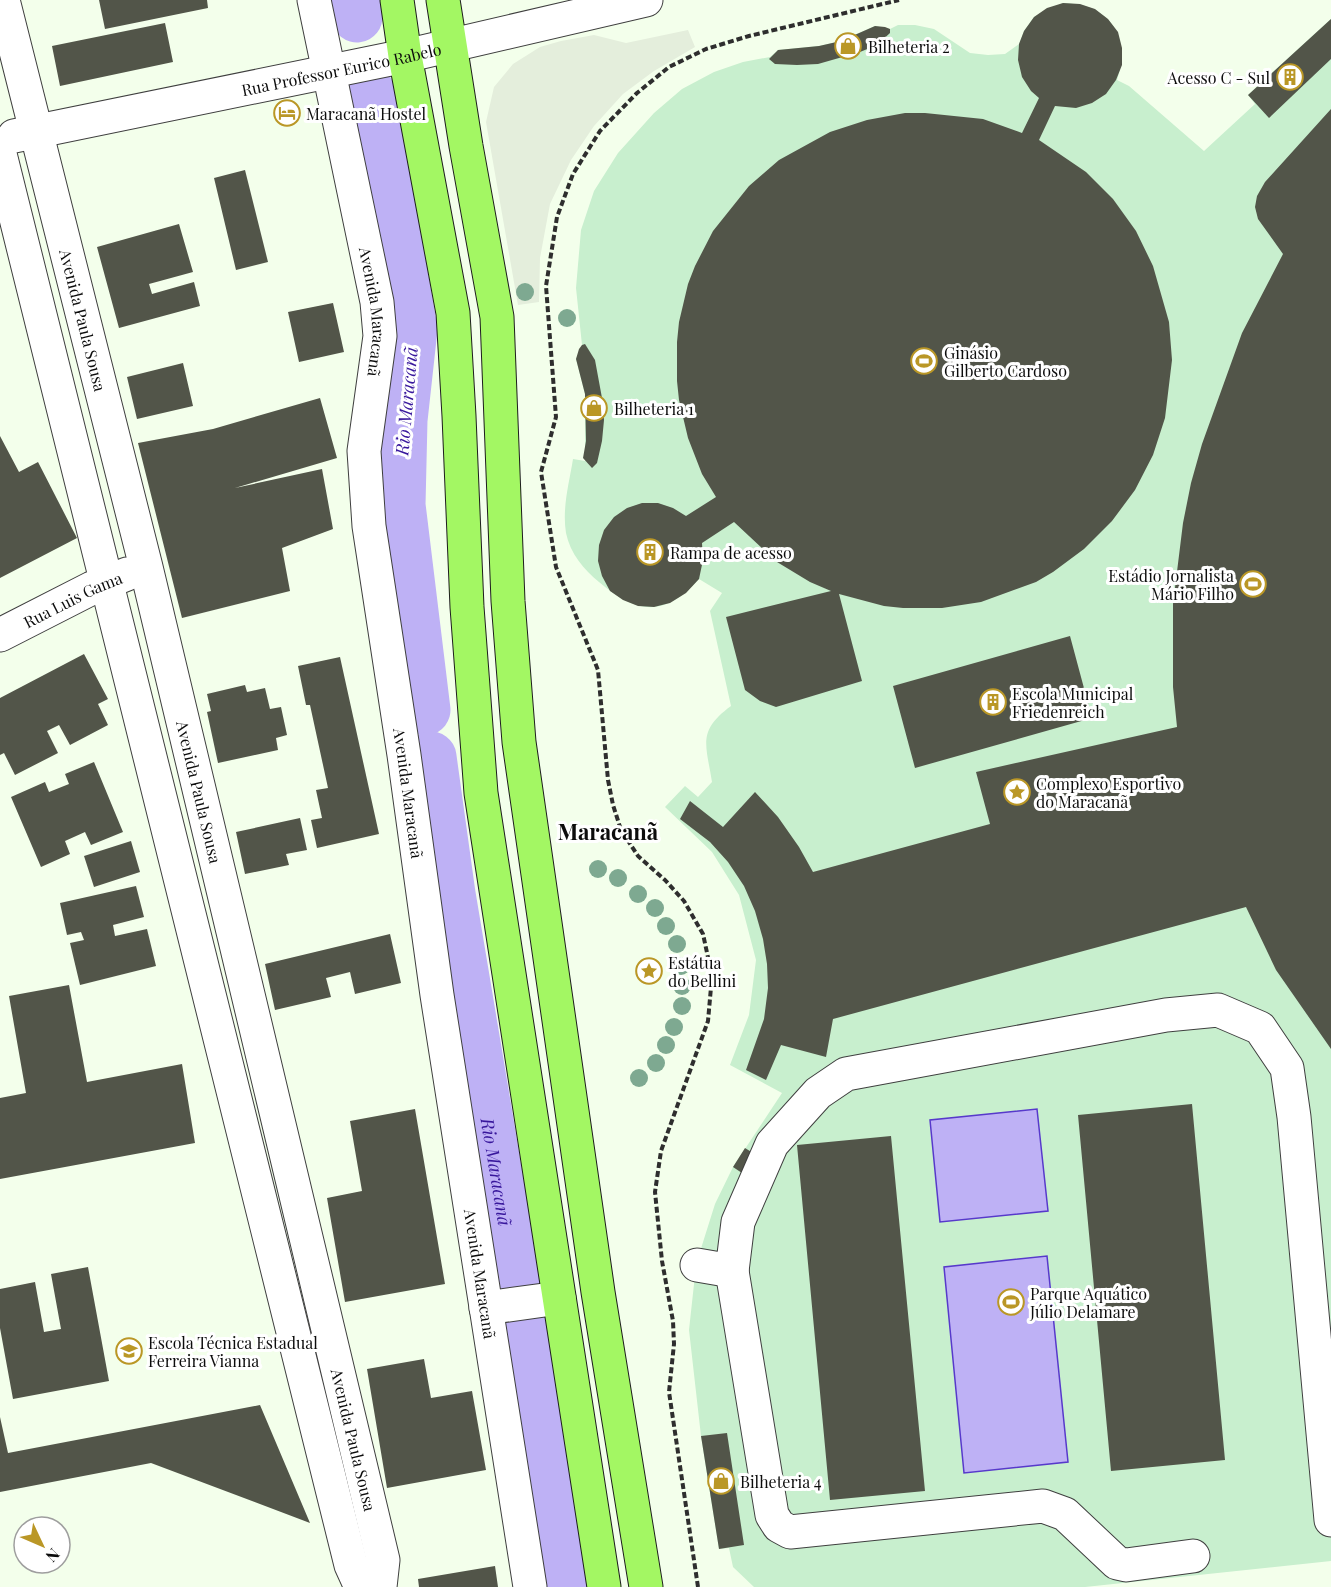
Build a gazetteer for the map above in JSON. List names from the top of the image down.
{
  "streets": {
    "street": [
      "Rua Professor Eurico Rabelo",
      "Avenida Maracanã",
      "Avenida Paula Sousa",
      "Rua Luis Gama"
    ]
  },
  "crossings": [
    ["Rua Professor Eurico Rabelo", "Avenida Maracanã"],
    ["Rua Professor Eurico Rabelo", "Avenida Paula Sousa"],
    ["Avenida Paula Sousa", "Rua Luis Gama"]
  ],
  "districts": ["Maracanã"],
  "water": ["Rio Maracanã"],
  "places": {
    "shop": ["Bilheteria 2", "Bilheteria 1", "Bilheteria 4"],
    "building": ["Acesso C - Sul", "Rampa de acesso", "Escola Municipal Friedenreich"],
    "hotel": ["Maracanã Hostel"],
    "sports": ["Ginásio Gilberto Cardoso", "Estádio Jornalista Mário Filho", "Parque Aquático Júlio Delamare"],
    "place": ["Complexo Esportivo do Maracanã", "Estátua do Bellini"],
    "school or university": ["Escola Técnica Estadual Ferreira Vianna"]
  },
  "north": "bottom right"
}
